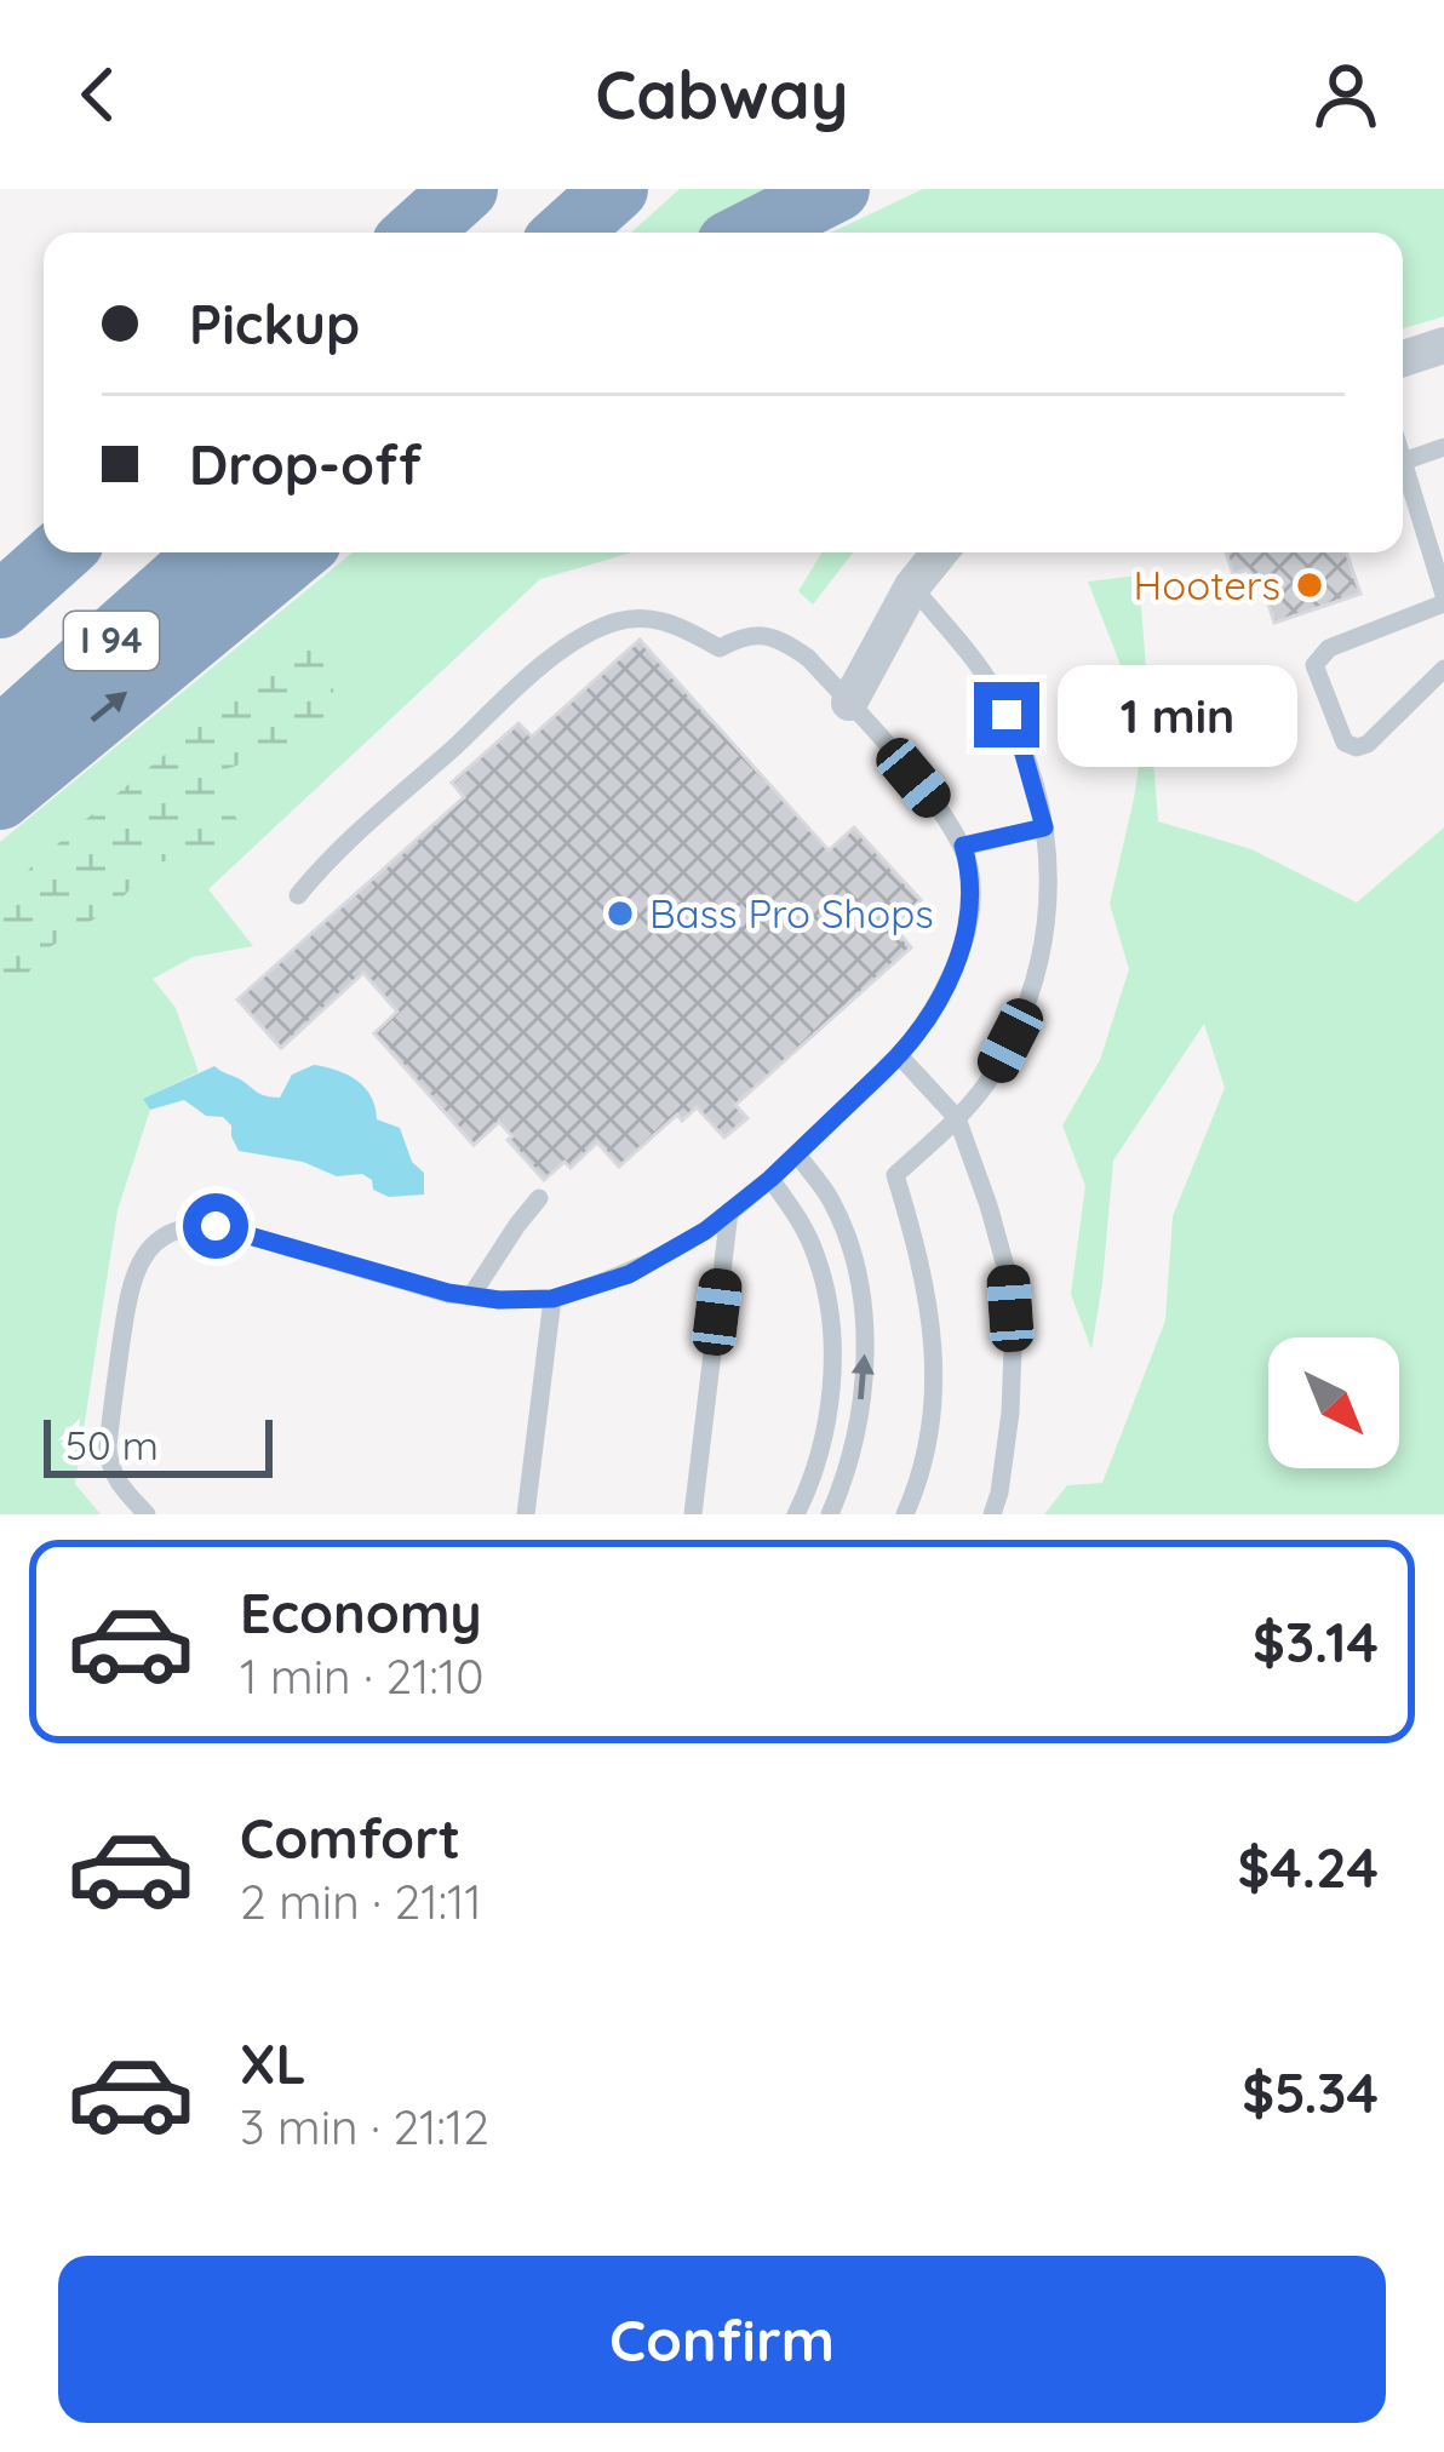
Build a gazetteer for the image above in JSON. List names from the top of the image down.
{
  "streets": {
    "highway": ["I 94"]
  },
  "places": ["Hooters", "Bass Pro Shops"],
  "scale_bar": "50 m",
  "north": "bottom right",
  "page": {
    "header": "Cabway",
    "banner": ["Pickup", "Drop-off"],
    "bubble": "1 min",
    "scale": "50 m",
    "list": [
      {
        "name": "Economy",
        "note": "1 min · 21:10",
        "value": "$3.14"
      },
      {
        "name": "Comfort",
        "note": "2 min · 21:11",
        "value": "$4.24"
      },
      {
        "name": "XL",
        "note": "3 min · 21:12",
        "value": "$5.34"
      }
    ],
    "buttons": "Confirm"
  }
}
